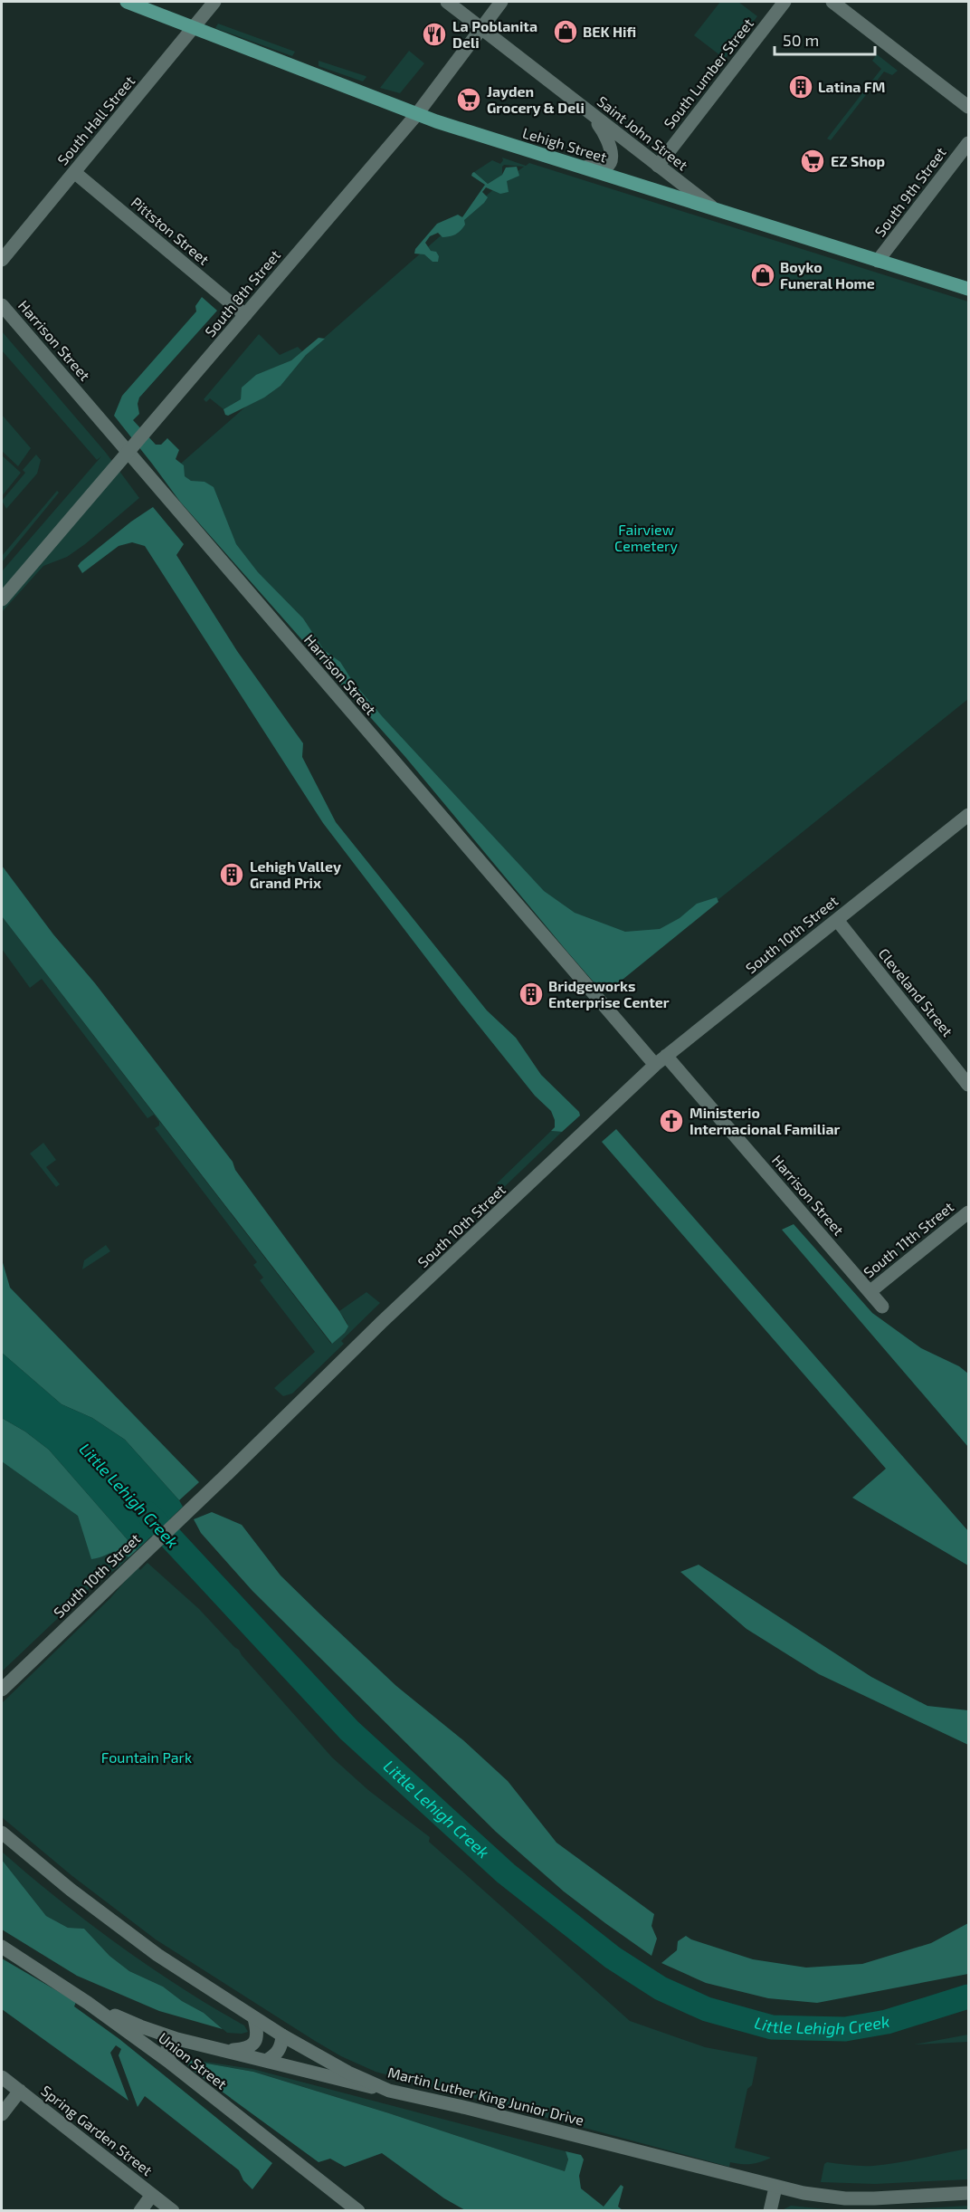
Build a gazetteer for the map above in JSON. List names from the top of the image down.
{
  "streets": {
    "main road": ["Lehigh Street"],
    "street": [
      "South Lumber Street",
      "South Hall Street",
      "Saint John Street",
      "South 9th Street",
      "Pittston Street",
      "South 8th Street",
      "Harrison Street",
      "South 10th Street",
      "Cleveland Street",
      "South 11th Street",
      "Union Street",
      "Martin Luther King Junior Drive",
      "Spring Garden Street"
    ]
  },
  "crossings": [
    ["South Lumber Street", "Saint John Street"],
    ["South Hall Street", "Lehigh Street"],
    ["South Hall Street", "Pittston Street"],
    ["Saint John Street", "Lehigh Street"],
    ["Saint John Street", "South 8th Street"],
    ["Lehigh Street", "South 9th Street"],
    ["Lehigh Street", "South 8th Street"],
    ["Pittston Street", "South 8th Street"],
    ["Harrison Street", "South 10th Street"],
    ["Harrison Street", "South 11th Street"],
    ["South 10th Street", "Cleveland Street"]
  ],
  "water": ["Little Lehigh Creek"],
  "parks": ["Fairview Cemetery", "Fountain Park"],
  "places": {
    "shop": ["BEK Hifi", "Boyko Funeral Home"],
    "restaurant": ["La Poblanita Deli"],
    "building": ["Latina FM", "Lehigh Valley Grand Prix", "Bridgeworks Enterprise Center"],
    "supermarket": ["Jayden Grocery & Deli", "EZ Shop"],
    "church": ["Ministerio Internacional Familiar"]
  },
  "scale_bar": "50 m"
}
